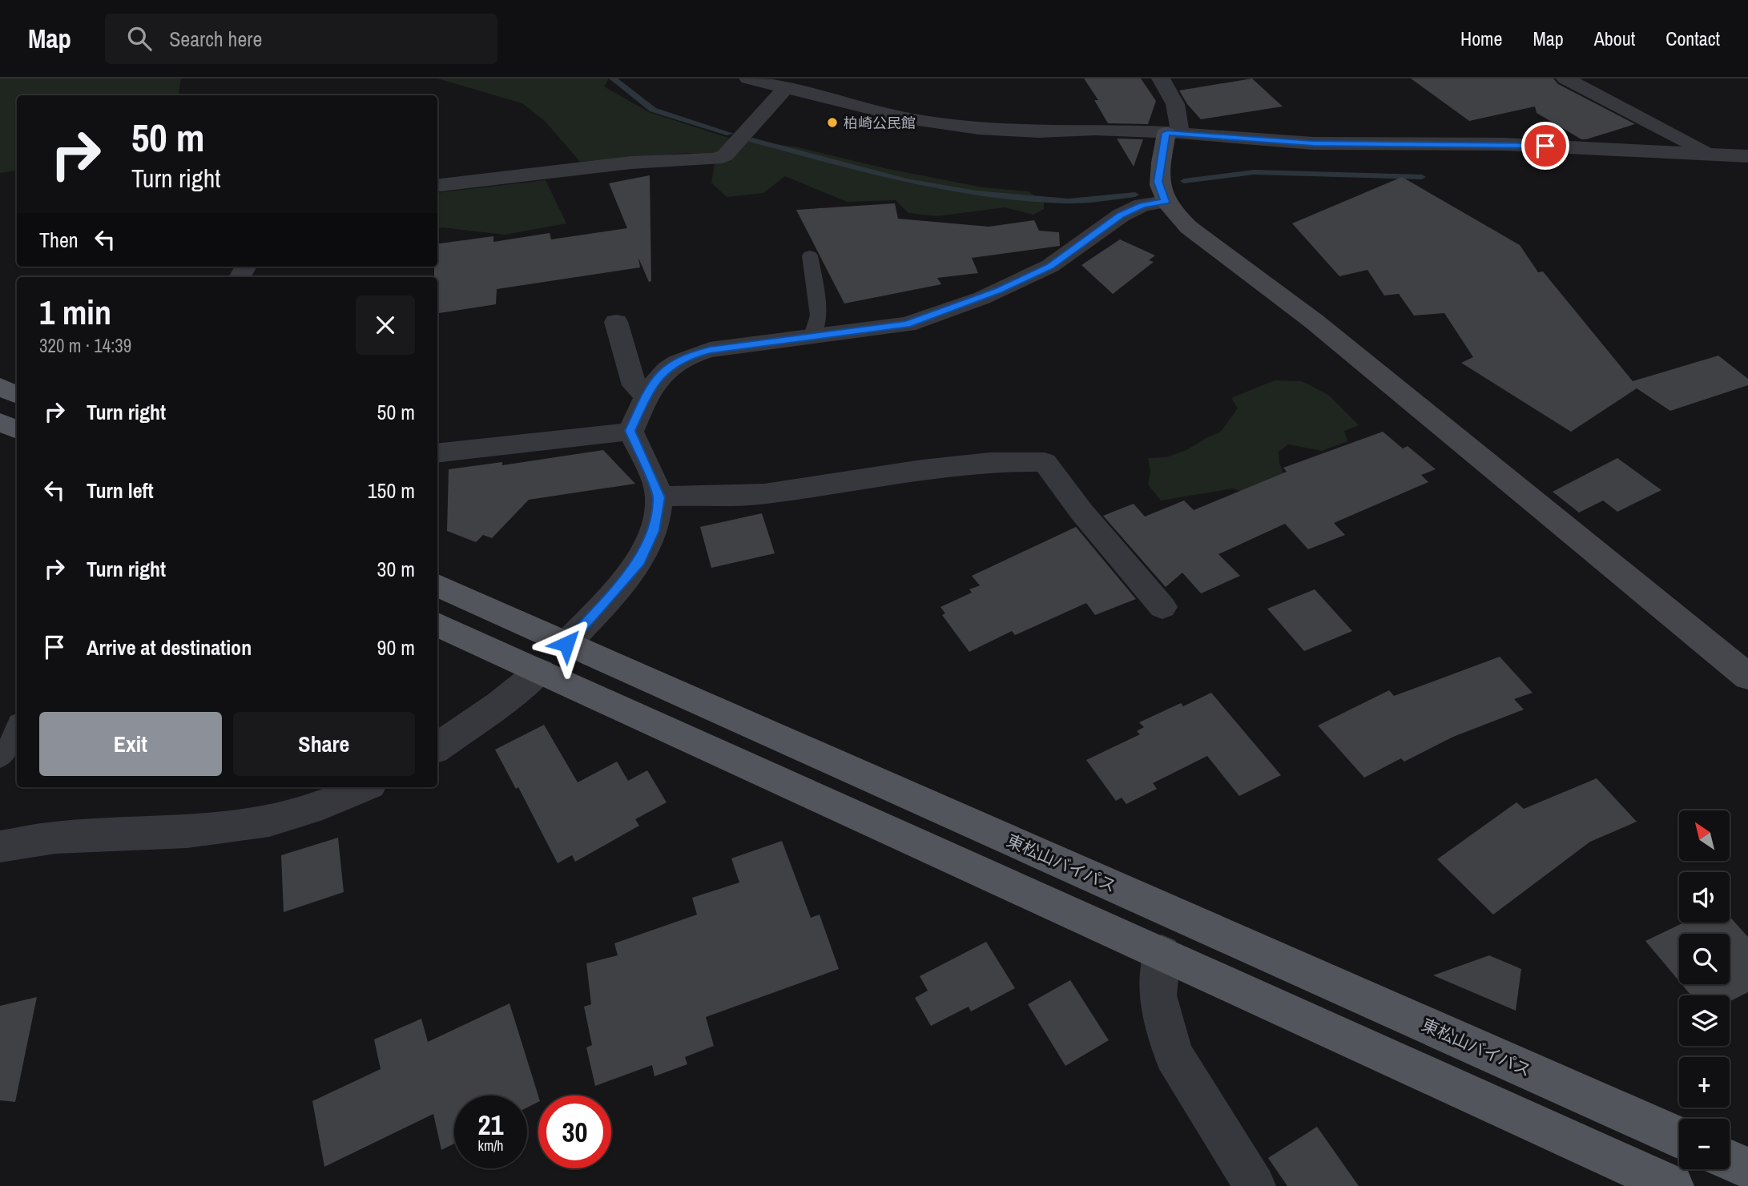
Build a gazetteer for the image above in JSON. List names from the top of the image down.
{
  "streets": {
    "main road": ["東松山バイパス"]
  },
  "places": ["柏崎公民館"],
  "north": "top left",
  "page": {
    "header": "Map",
    "search": "Search here",
    "nav": [
      "Home",
      "Map",
      "About",
      "Contact"
    ],
    "turn": ["50 m", "Turn right"],
    "then": "Then",
    "heading": ["1 min", "320 m · 14:39"],
    "list": [
      {
        "name": "Turn right",
        "value": "50 m"
      },
      {
        "name": "Turn left",
        "value": "150 m"
      },
      {
        "name": "Turn right",
        "value": "30 m"
      },
      {
        "name": "Arrive at destination",
        "value": "90 m"
      }
    ],
    "buttons": ["Exit", "Share"],
    "map_buttons": ["+", "−"],
    "speed": "21 km/h",
    "limit": "30"
  }
}
